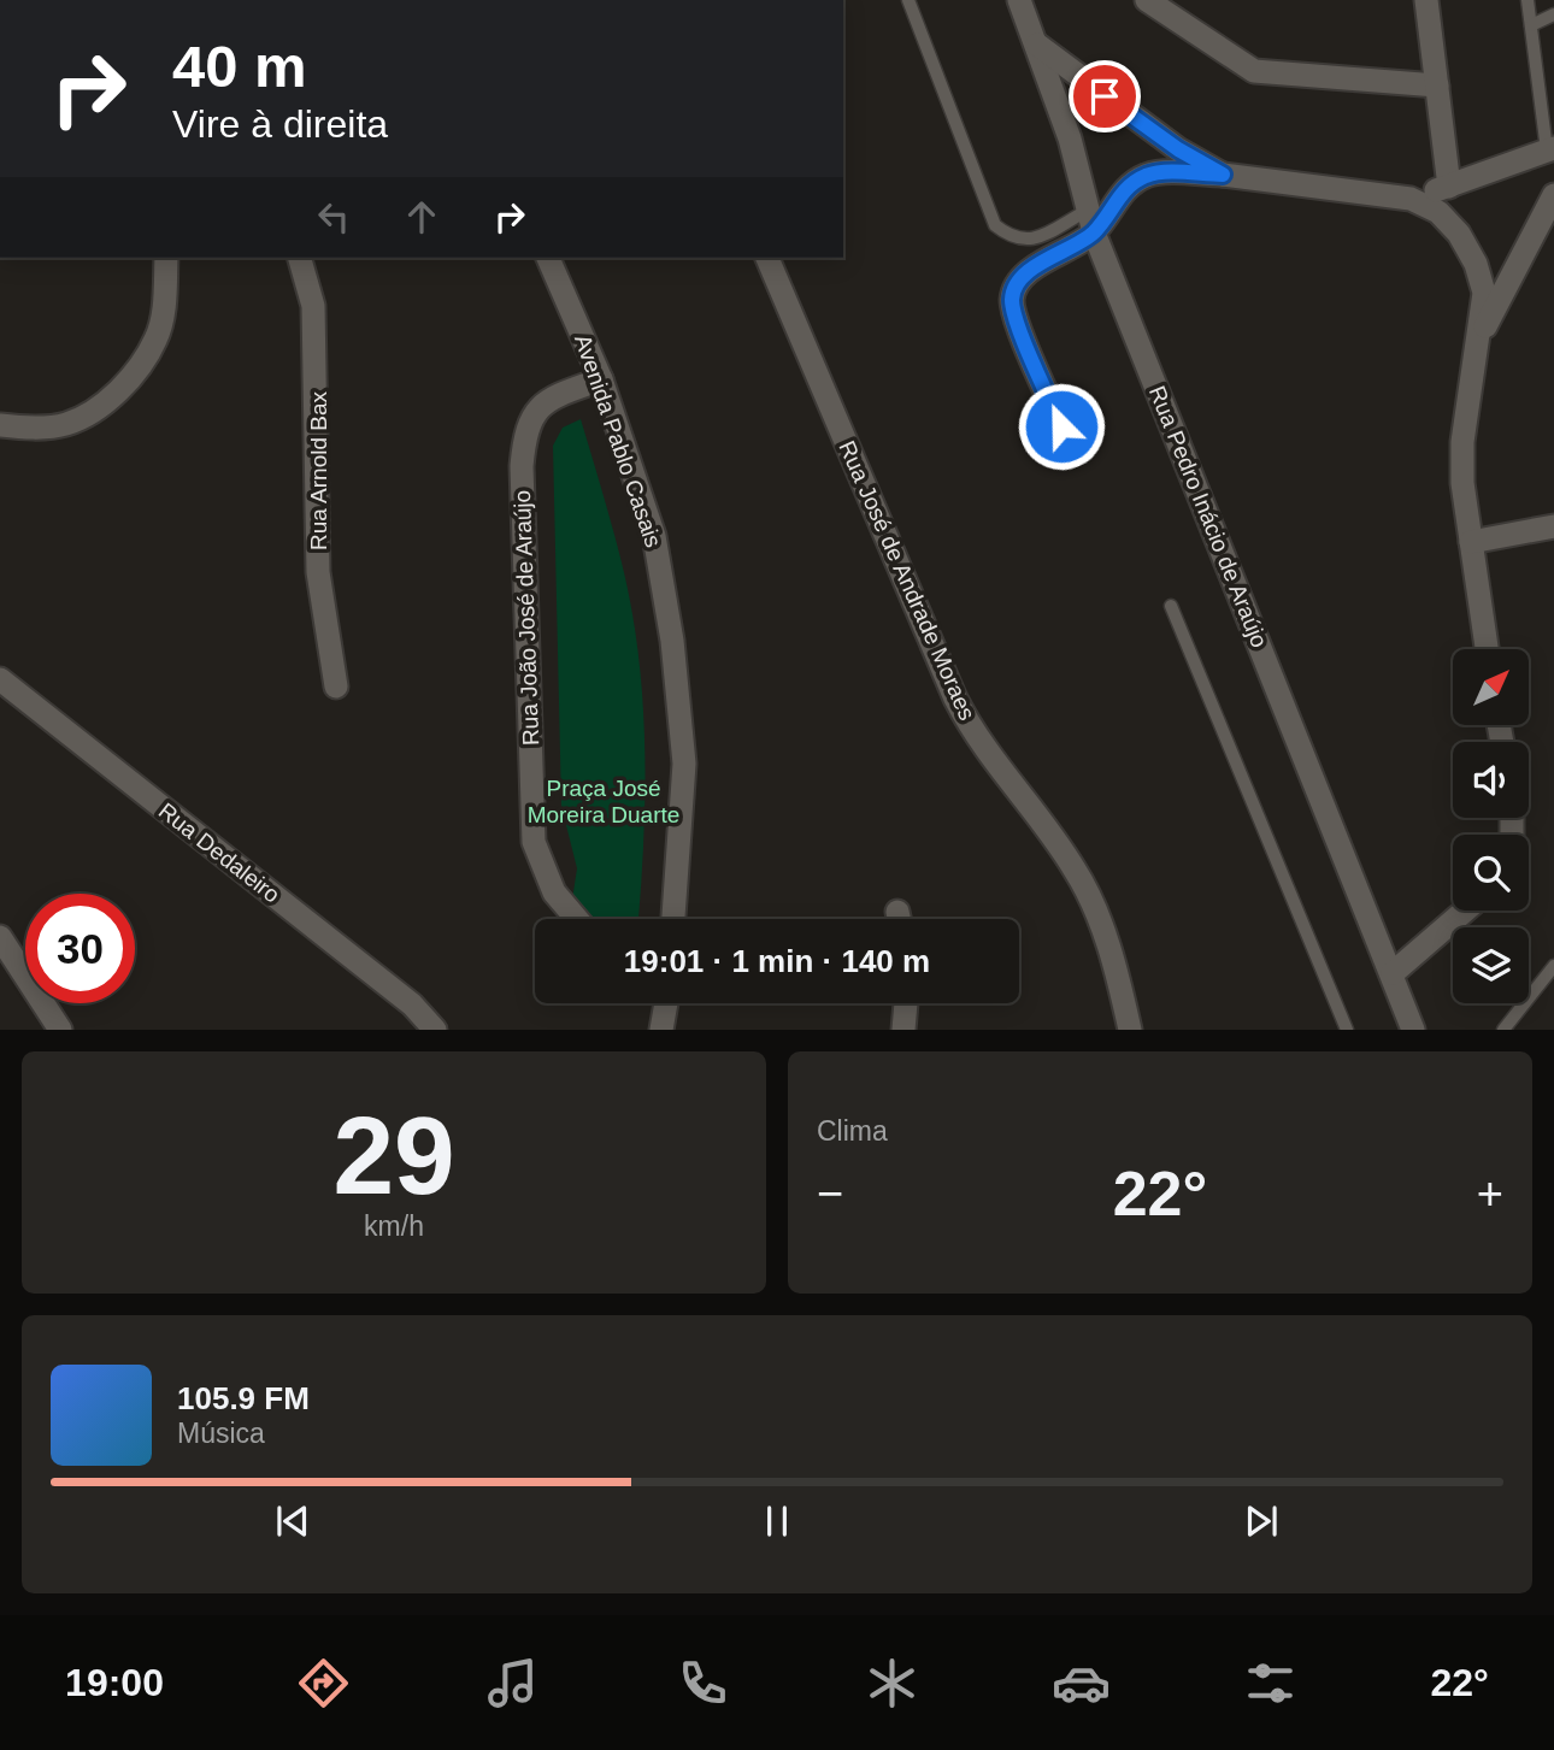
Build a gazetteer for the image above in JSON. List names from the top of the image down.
{
  "streets": {
    "street": [
      "Avenida Pablo Casais",
      "Rua Arnold Bax",
      "Rua Pedro Inácio de Araújo",
      "Rua José de Andrade Moraes",
      "Rua João José de Araújo",
      "Rua Dedaleiro"
    ]
  },
  "crossings": [
    ["Avenida Pablo Casais", "Rua João José de Araújo"]
  ],
  "parks": ["Praça José Moreira Duarte"],
  "north": "top right",
  "page": {
    "turn": ["40 m", "Vire à direita"],
    "limit": "30",
    "trip": "19:01 · 1 min · 140 m",
    "tile": [
      ["29", "km/h"],
      "Clima"
    ],
    "heat": ["−", "22°", "+"],
    "song": ["105.9 FM", "Música"],
    "tabs": ["19:00", "22°"]
  }
}
